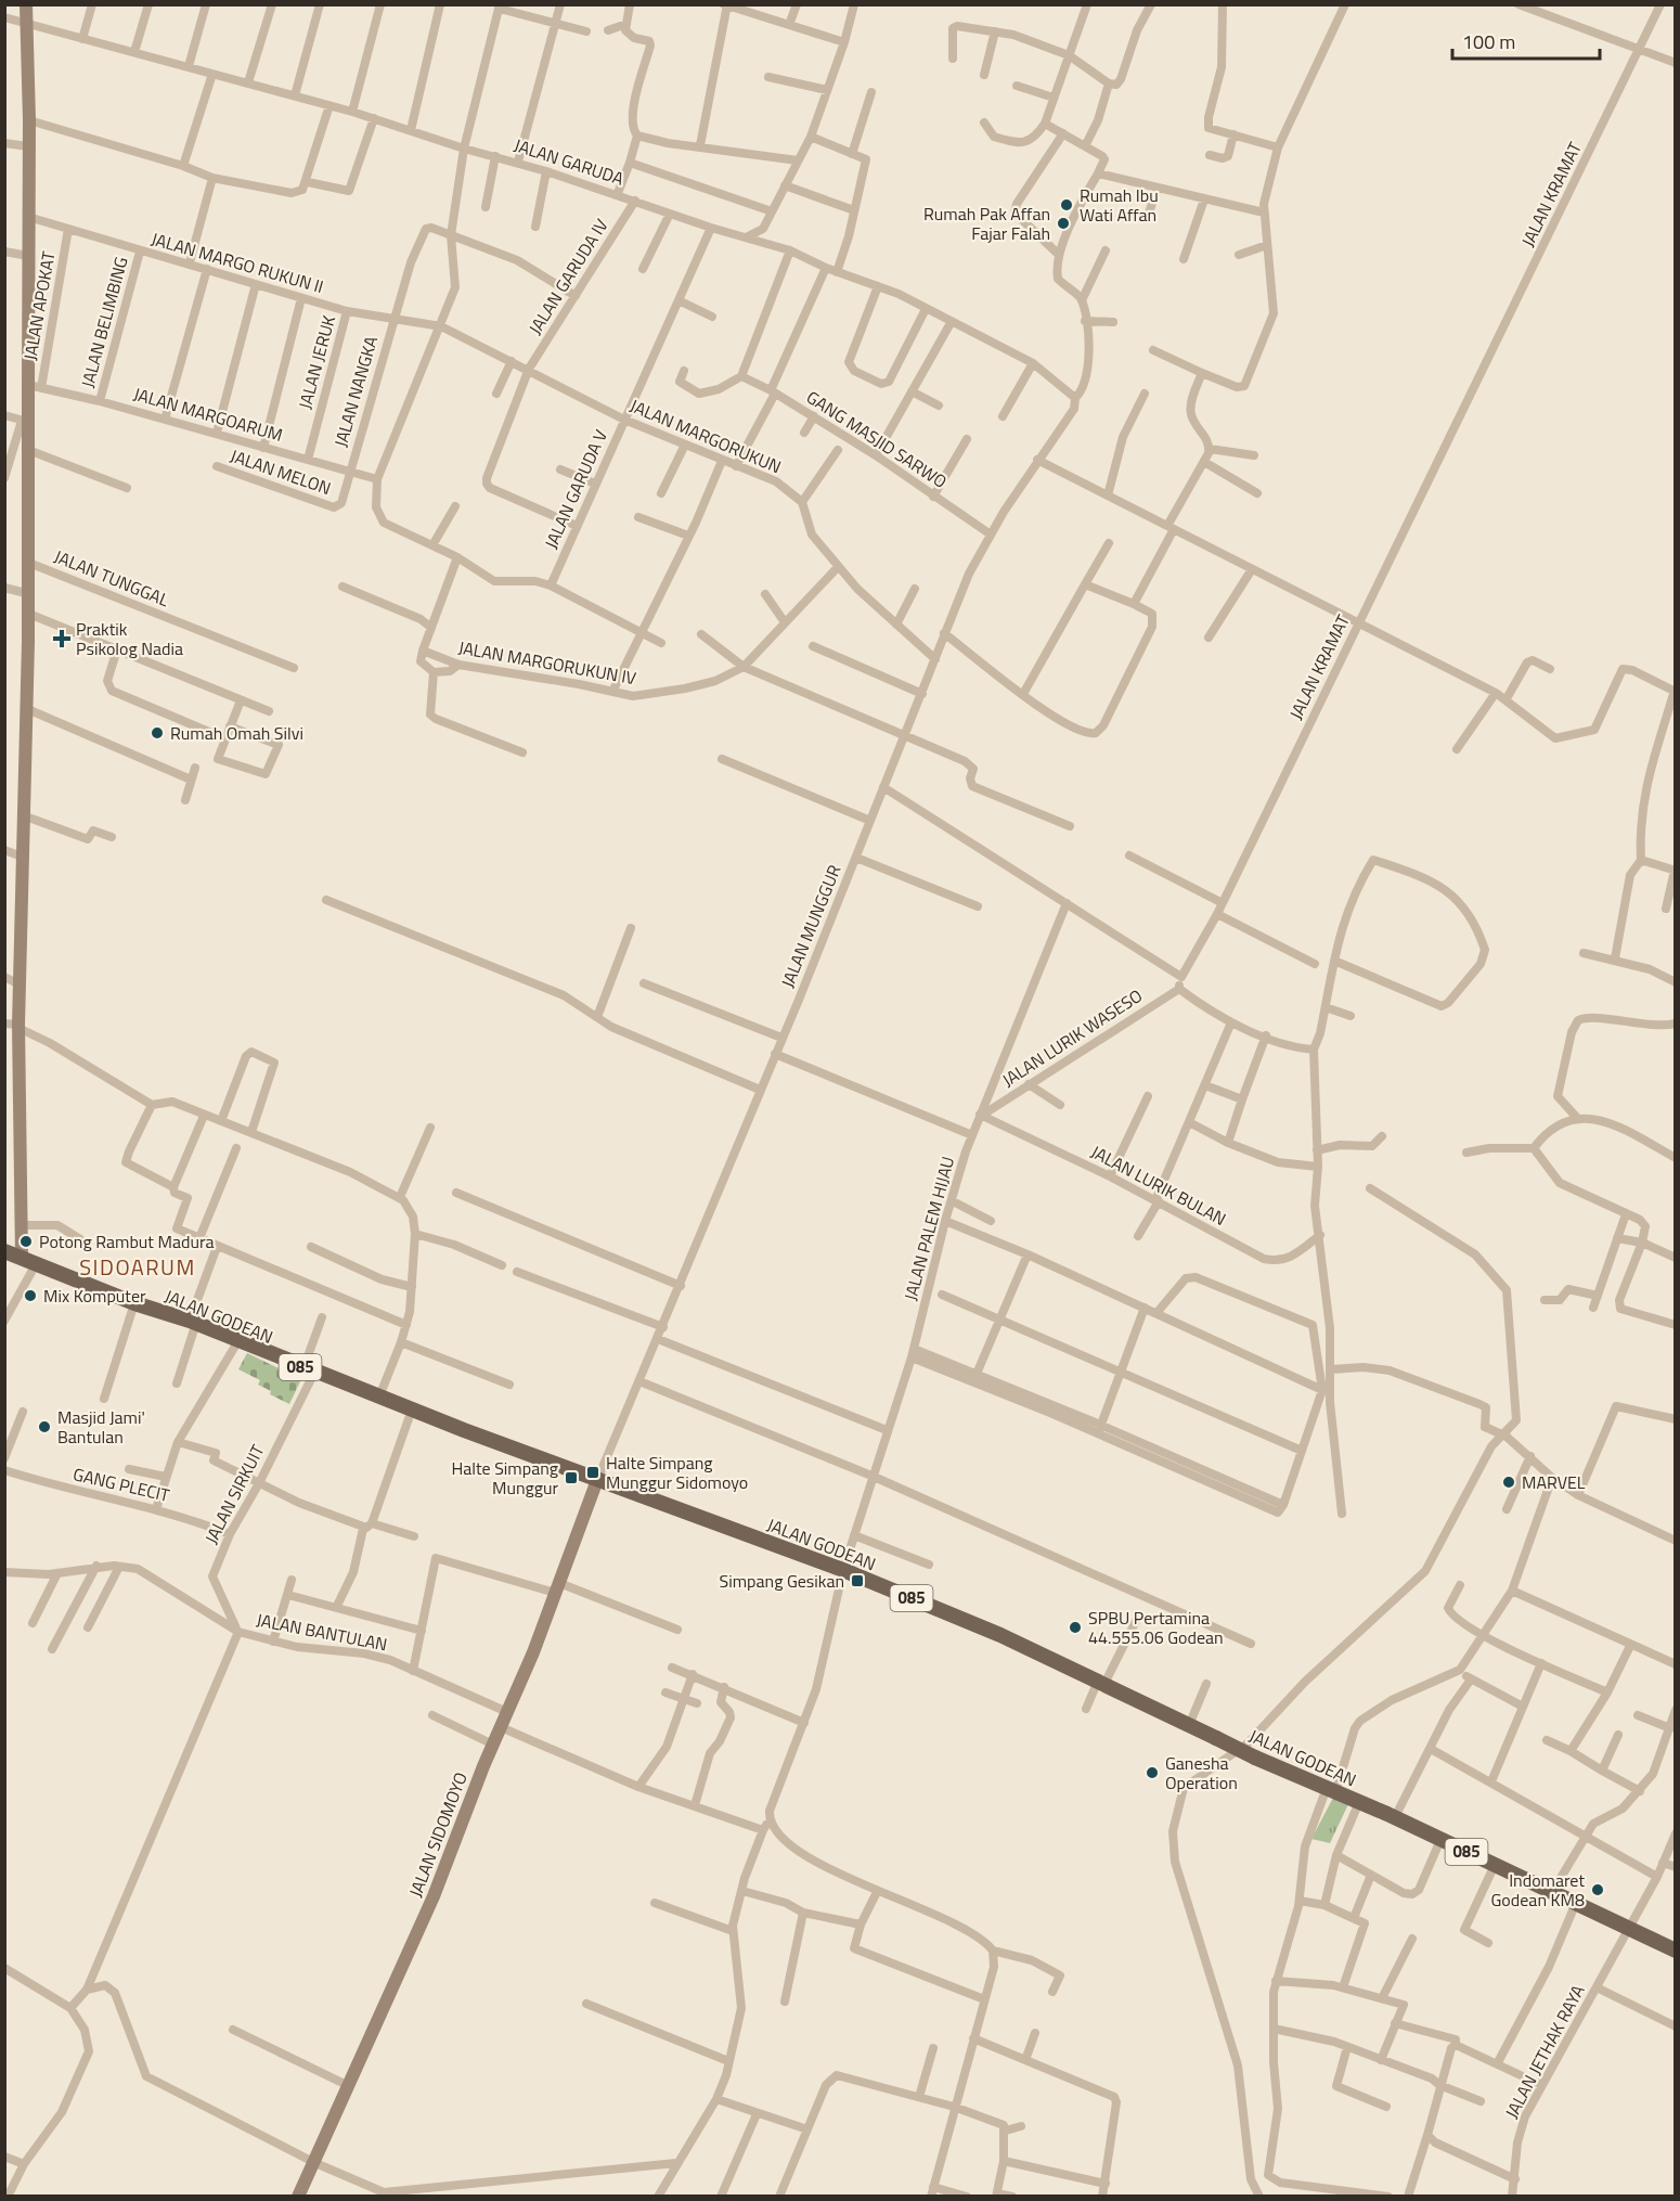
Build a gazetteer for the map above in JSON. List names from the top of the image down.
{
  "streets": {
    "main road": ["JALAN GODEAN", "085", "JALAN SIDOMOYO"],
    "street": [
      "JALAN GARUDA",
      "JALAN KRAMAT",
      "JALAN MARGO RUKUN II",
      "JALAN GARUDA IV",
      "JALAN APOKAT",
      "JALAN BELIMBING",
      "JALAN JERUK",
      "JALAN NANGKA",
      "JALAN MARGOARUM",
      "JALAN MARGORUKUN",
      "GANG MASJID SARWO",
      "JALAN MELON",
      "JALAN GARUDA V",
      "JALAN TUNGGAL",
      "JALAN MARGORUKUN IV",
      "JALAN MUNGGUR",
      "JALAN LURIK WASESO",
      "JALAN LURIK BULAN",
      "JALAN PALEM HIJAU",
      "GANG PLECIT",
      "JALAN SIRKUIT",
      "JALAN BANTULAN",
      "JALAN JETHAK RAYA"
    ]
  },
  "crossings": [
    ["JALAN GARUDA", "JALAN GARUDA IV"],
    ["JALAN GARUDA", "JALAN GARUDA V"],
    ["JALAN GARUDA", "JALAN MUNGGUR"],
    ["JALAN MARGO RUKUN II", "JALAN APOKAT"],
    ["JALAN MARGO RUKUN II", "JALAN BELIMBING"],
    ["JALAN MARGO RUKUN II", "JALAN JERUK"],
    ["JALAN MARGO RUKUN II", "JALAN NANGKA"],
    ["JALAN MARGO RUKUN II", "JALAN MARGORUKUN"],
    ["JALAN GARUDA IV", "JALAN NANGKA"],
    ["JALAN GARUDA IV", "JALAN MARGORUKUN"],
    ["JALAN GARUDA IV", "JALAN GARUDA V"],
    ["JALAN APOKAT", "JALAN MARGOARUM"],
    ["JALAN BELIMBING", "JALAN MARGOARUM"],
    ["JALAN JERUK", "JALAN MARGOARUM"],
    ["JALAN NANGKA", "JALAN MARGOARUM"],
    ["JALAN NANGKA", "JALAN MELON"],
    ["JALAN MARGOARUM", "JALAN MELON"],
    ["JALAN MARGORUKUN", "JALAN GARUDA V"],
    ["GANG MASJID SARWO", "JALAN MUNGGUR"],
    ["JALAN MUNGGUR", "JALAN GODEAN"],
    ["JALAN MUNGGUR", "JALAN SIDOMOYO"],
    ["JALAN LURIK WASESO", "JALAN LURIK BULAN"],
    ["JALAN LURIK WASESO", "JALAN PALEM HIJAU"],
    ["JALAN LURIK BULAN", "JALAN PALEM HIJAU"],
    ["JALAN PALEM HIJAU", "JALAN GODEAN"],
    ["JALAN GODEAN", "JALAN SIRKUIT"],
    ["JALAN GODEAN", "JALAN SIDOMOYO"],
    ["JALAN GODEAN", "JALAN JETHAK RAYA"],
    ["GANG PLECIT", "JALAN SIRKUIT"],
    ["JALAN SIRKUIT", "JALAN BANTULAN"],
    ["JALAN BANTULAN", "JALAN SIDOMOYO"]
  ],
  "districts": ["SIDOARUM"],
  "places": {
    "other": [
      "Rumah Ibu Wati Affan",
      "Rumah Pak Affan Fajar Falah",
      "Rumah Omah Silvi",
      "Potong Rambut Madura",
      "Mix Komputer",
      "Masjid Jami' Bantulan",
      "MARVEL",
      "SPBU Pertamina 44.555.06 Godean",
      "Ganesha Operation",
      "Indomaret Godean KM8"
    ],
    "health": ["Praktik Psikolog Nadia"],
    "transit": ["Halte Simpang Munggur Sidomoyo", "Halte Simpang Munggur", "Simpang Gesikan"]
  },
  "scale_bar": "100 m"
}
